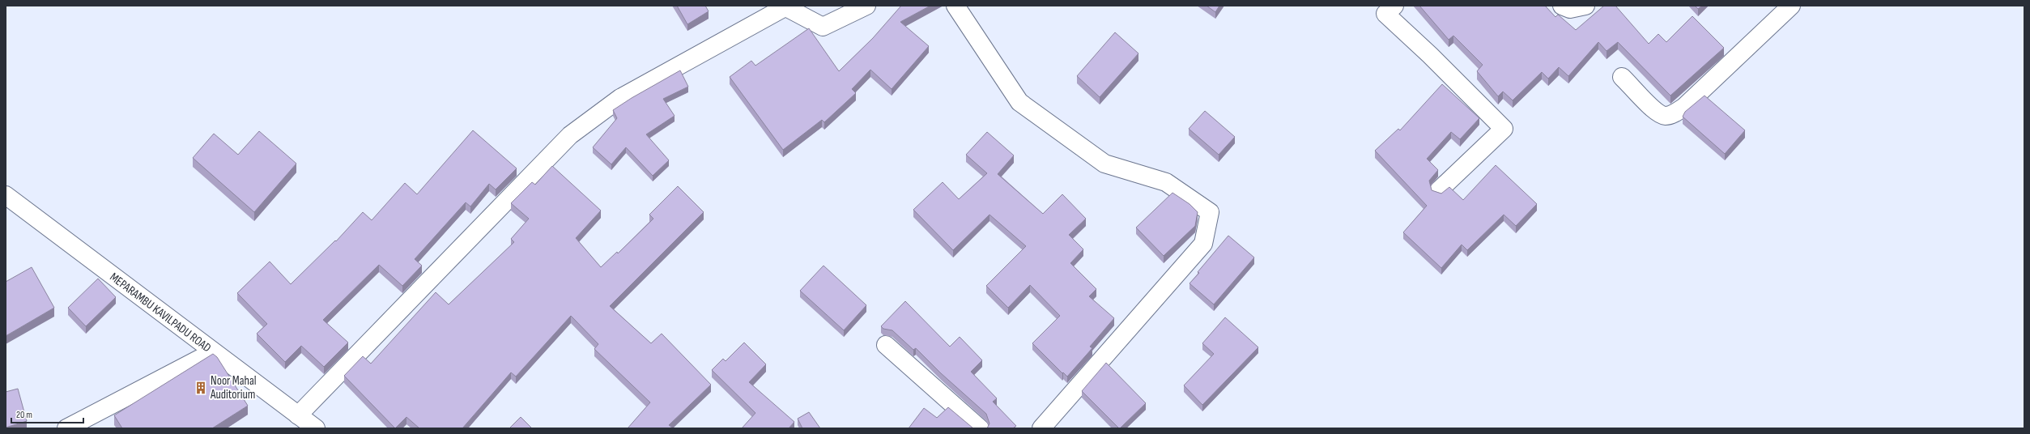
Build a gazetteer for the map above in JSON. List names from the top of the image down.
{
  "streets": {
    "street": ["MEPARAMBU KAVILPADU ROAD"]
  },
  "places": {
    "building": ["Noor Mahal Auditorium"]
  },
  "scale_bar": "20 m"
}
